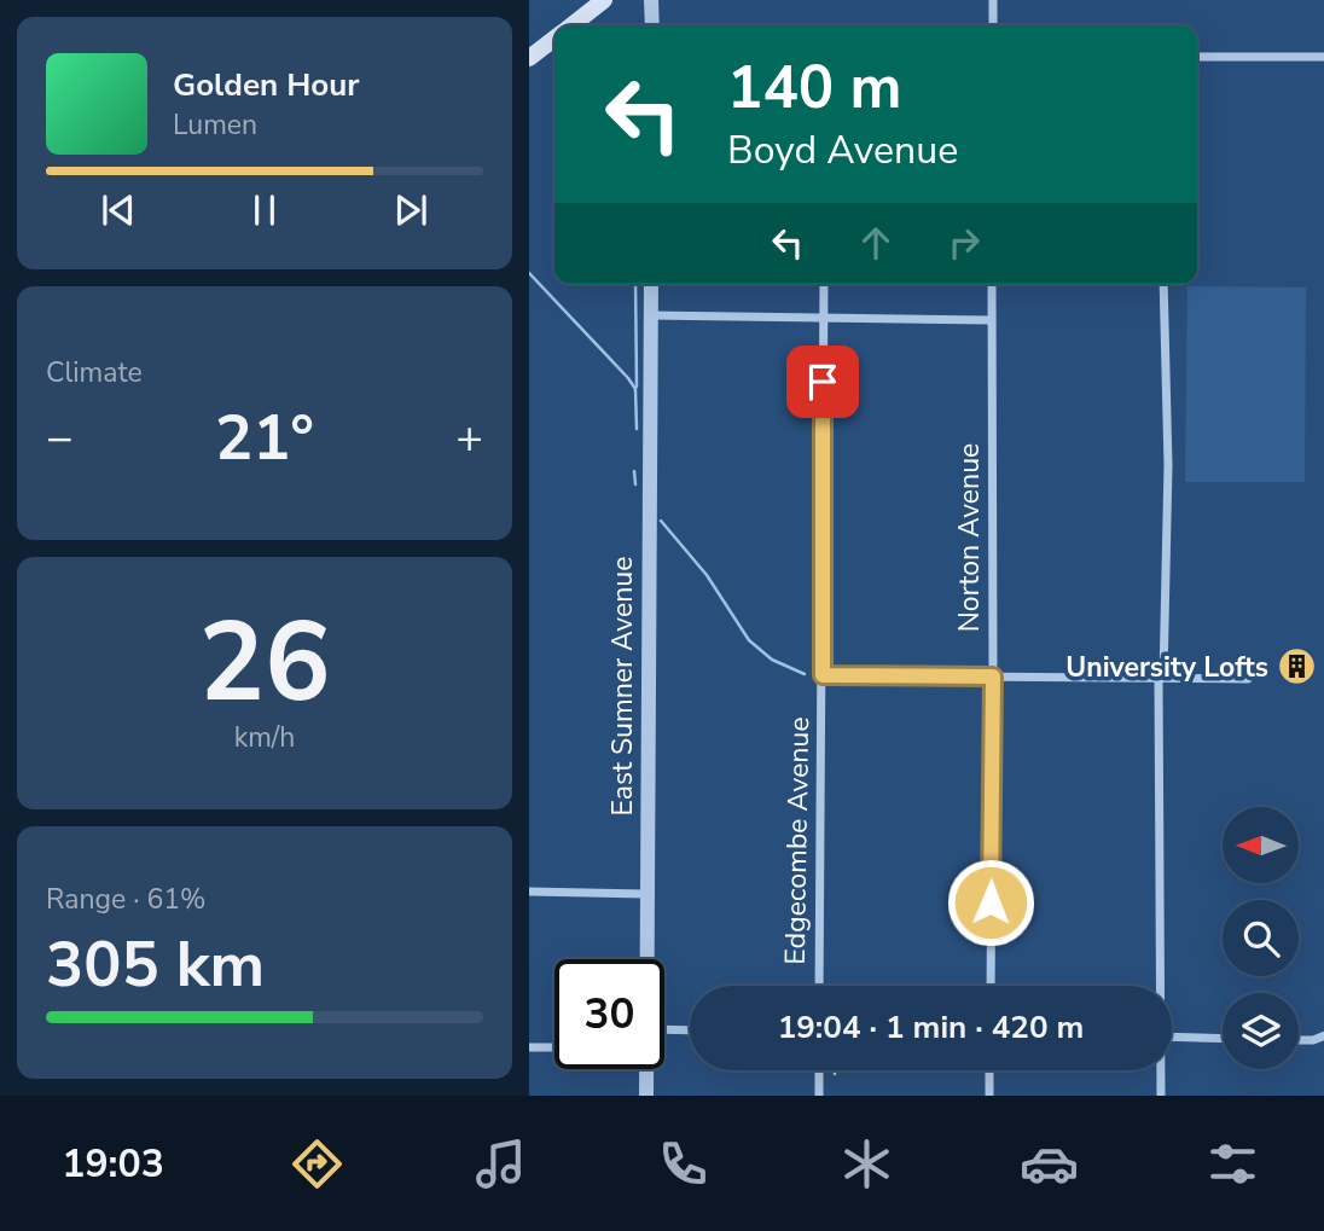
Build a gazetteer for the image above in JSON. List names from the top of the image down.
{
  "streets": {
    "street": ["Norton Avenue", "East Sumner Avenue", "Edgecombe Avenue"]
  },
  "places": {
    "building": ["University Lofts"]
  },
  "north": "left",
  "page": {
    "turn": ["140 m", "Boyd Avenue"],
    "song": ["Golden Hour", "Lumen"],
    "tile": [
      "Climate",
      ["26", "km/h"],
      ["Range · 61%", "305 km"]
    ],
    "heat": ["−", "21°", "+"],
    "limit": "30",
    "trip": "19:04 · 1 min · 420 m",
    "tabs": "19:03"
  }
}
